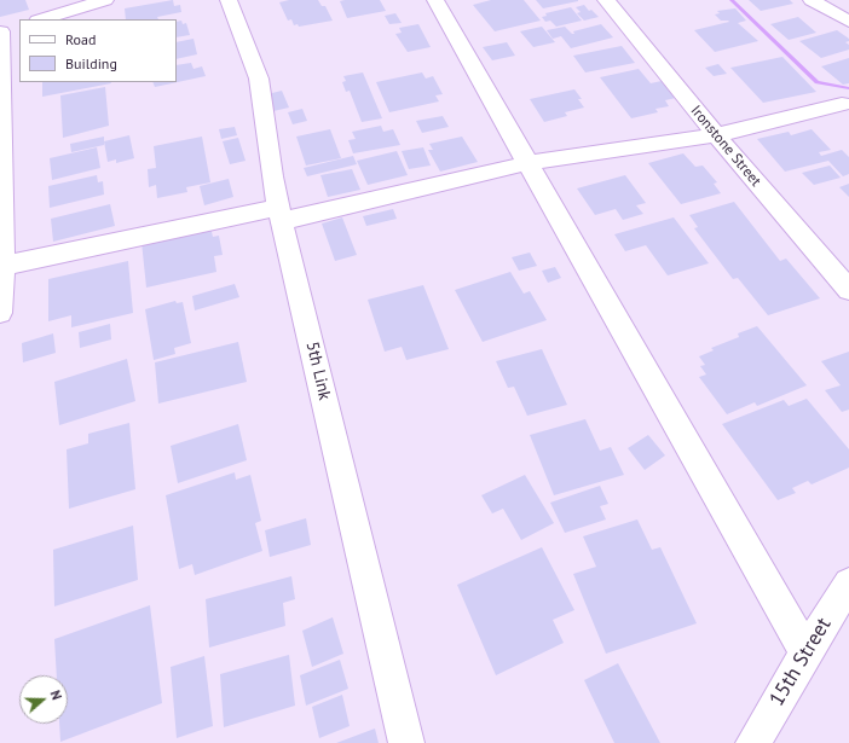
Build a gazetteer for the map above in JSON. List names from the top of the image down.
{
  "streets": {
    "street": ["Ironstone Street", "5th Link", "15th Street"]
  },
  "legend": ["Road", "Building"],
  "north": "right"
}
